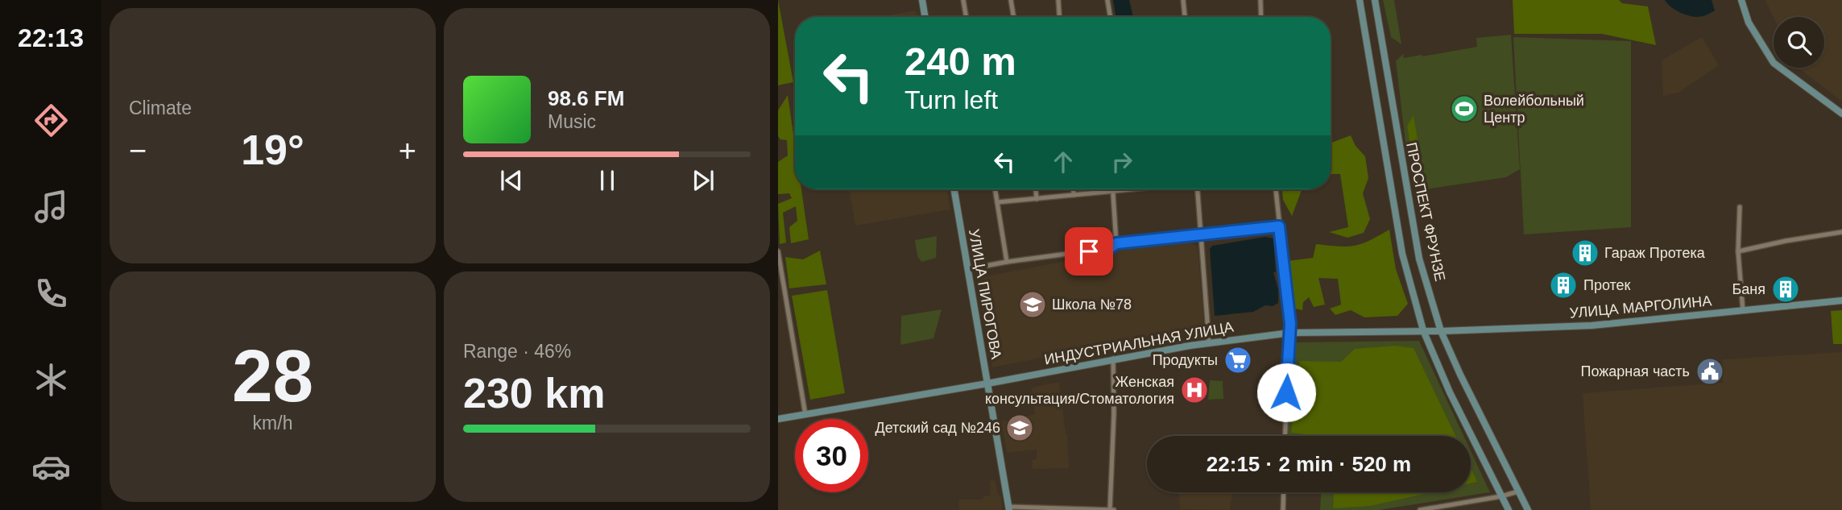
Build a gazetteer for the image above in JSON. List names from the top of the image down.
{
  "streets": {
    "street": [
      "ПРОСПЕКТ ФРУНЗЕ",
      "УЛИЦА ПИРОГОВА",
      "УЛИЦА МАРГОЛИНА",
      "ИНДУСТРИАЛЬНАЯ УЛИЦА"
    ]
  },
  "crossings": [
    ["ПРОСПЕКТ ФРУНЗЕ", "УЛИЦА МАРГОЛИНА"],
    ["ПРОСПЕКТ ФРУНЗЕ", "ИНДУСТРИАЛЬНАЯ УЛИЦА"],
    ["УЛИЦА ПИРОГОВА", "ИНДУСТРИАЛЬНАЯ УЛИЦА"],
    ["УЛИЦА МАРГОЛИНА", "ИНДУСТРИАЛЬНАЯ УЛИЦА"]
  ],
  "places": {
    "sports": ["Волейбольный Центр"],
    "building": ["Гараж Протека", "Протек", "Баня"],
    "school or university": ["Школа №78", "Детский сад №246"],
    "supermarket": ["Продукты"],
    "public building": ["Пожарная часть"],
    "hospital": ["Женская консультация/Стоматология"]
  },
  "page": {
    "tabs": "22:13",
    "tile": [
      "Climate",
      ["28", "km/h"],
      ["Range · 46%", "230 km"]
    ],
    "turn": ["240 m", "Turn left"],
    "song": ["98.6 FM", "Music"],
    "heat": ["−", "19°", "+"],
    "limit": "30",
    "trip": "22:15 · 2 min · 520 m"
  }
}
